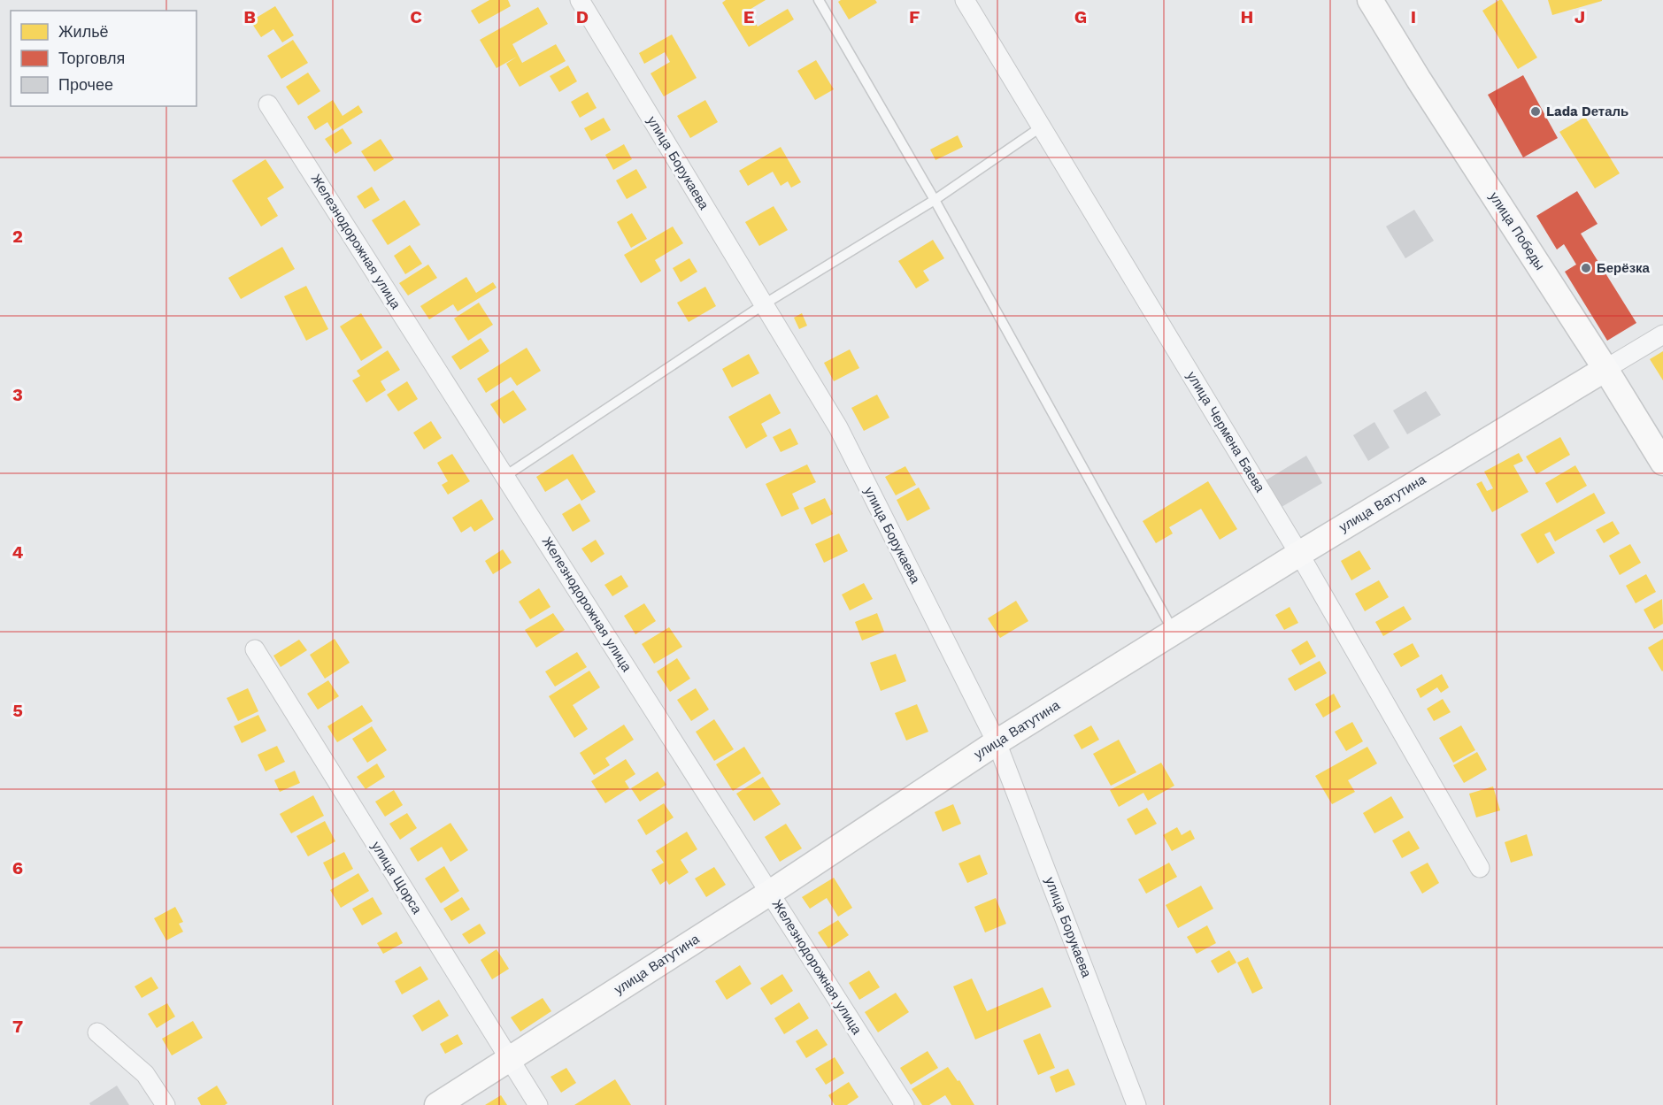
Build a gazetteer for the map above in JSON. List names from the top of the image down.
{
  "streets": {
    "street": [
      "улица Борукаева",
      "улица Победы",
      "Железнодорожная улица",
      "улица Чермена Баева",
      "улица Ватутина",
      "улица Щорса"
    ]
  },
  "crossings": [
    ["улица Борукаева", "улица Ватутина"],
    ["улица Победы", "улица Ватутина"],
    ["Железнодорожная улица", "улица Ватутина"],
    ["улица Чермена Баева", "улица Ватутина"],
    ["улица Ватутина", "улица Щорса"]
  ],
  "places": ["Lada Dеталь", "Берёзка"],
  "legend": ["Жильё", "Торговля", "Прочее"],
  "grid": {
    "columns": [
      "B",
      "C",
      "D",
      "E",
      "F",
      "G",
      "H",
      "I",
      "J"
    ],
    "rows": [
      "2",
      "3",
      "4",
      "5",
      "6",
      "7"
    ]
  }
}
